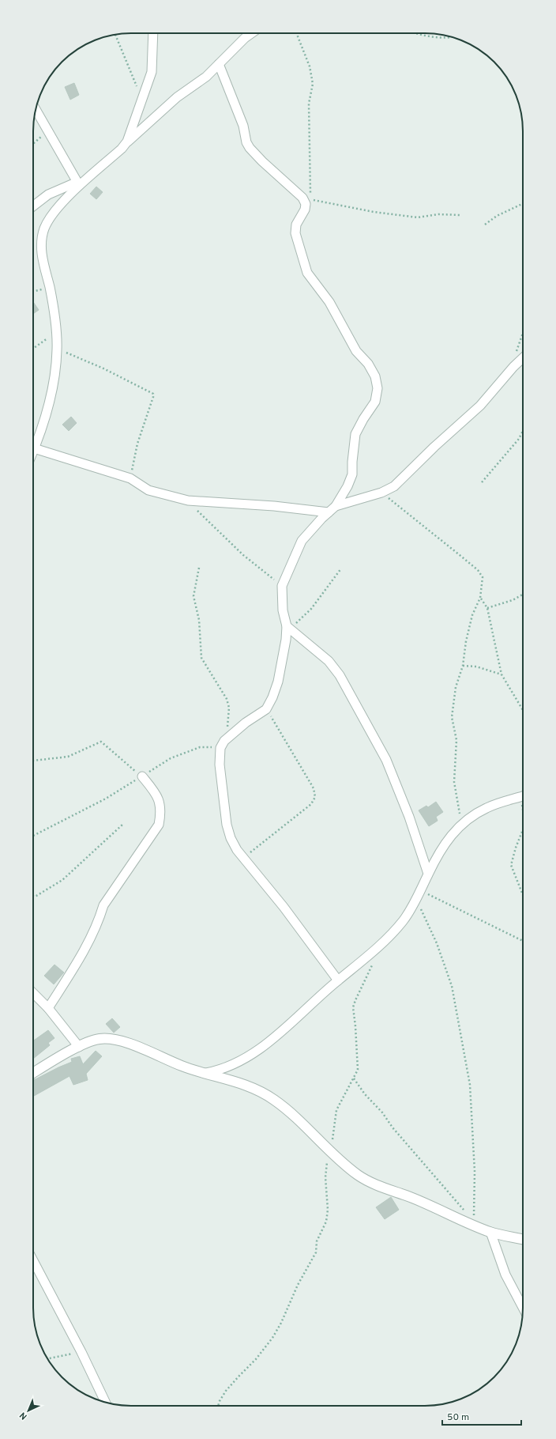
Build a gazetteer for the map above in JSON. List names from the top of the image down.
{
  "scale_bar": "50 m",
  "north": "bottom left"
}
